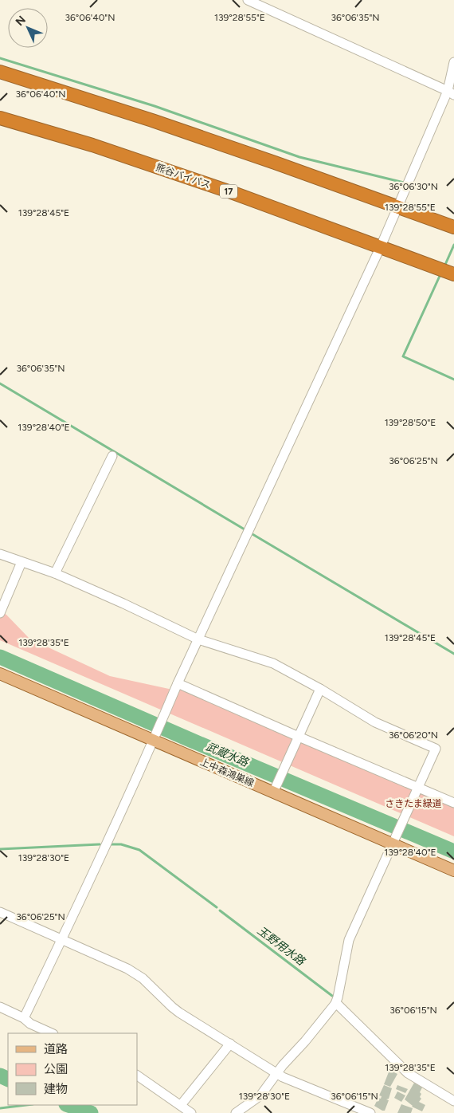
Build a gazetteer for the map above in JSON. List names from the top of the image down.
{
  "streets": {
    "highway": ["熊谷バイパス", "17"],
    "main road": ["上中森鴻巣線"]
  },
  "water": ["武蔵水路", "玉野用水路"],
  "parks": ["さきたま緑道"],
  "legend": ["道路", "公園", "建物"],
  "north": "top left",
  "coordinates": [
    "139°28'55\"E",
    "36°06'40\"N",
    "36°06'35\"N",
    "36°06'30\"N",
    "139°28'45\"E",
    "139°28'50\"E",
    "139°28'40\"E",
    "36°06'25\"N",
    "139°28'35\"E",
    "36°06'20\"N",
    "139°28'30\"E",
    "36°06'15\"N"
  ]
}
